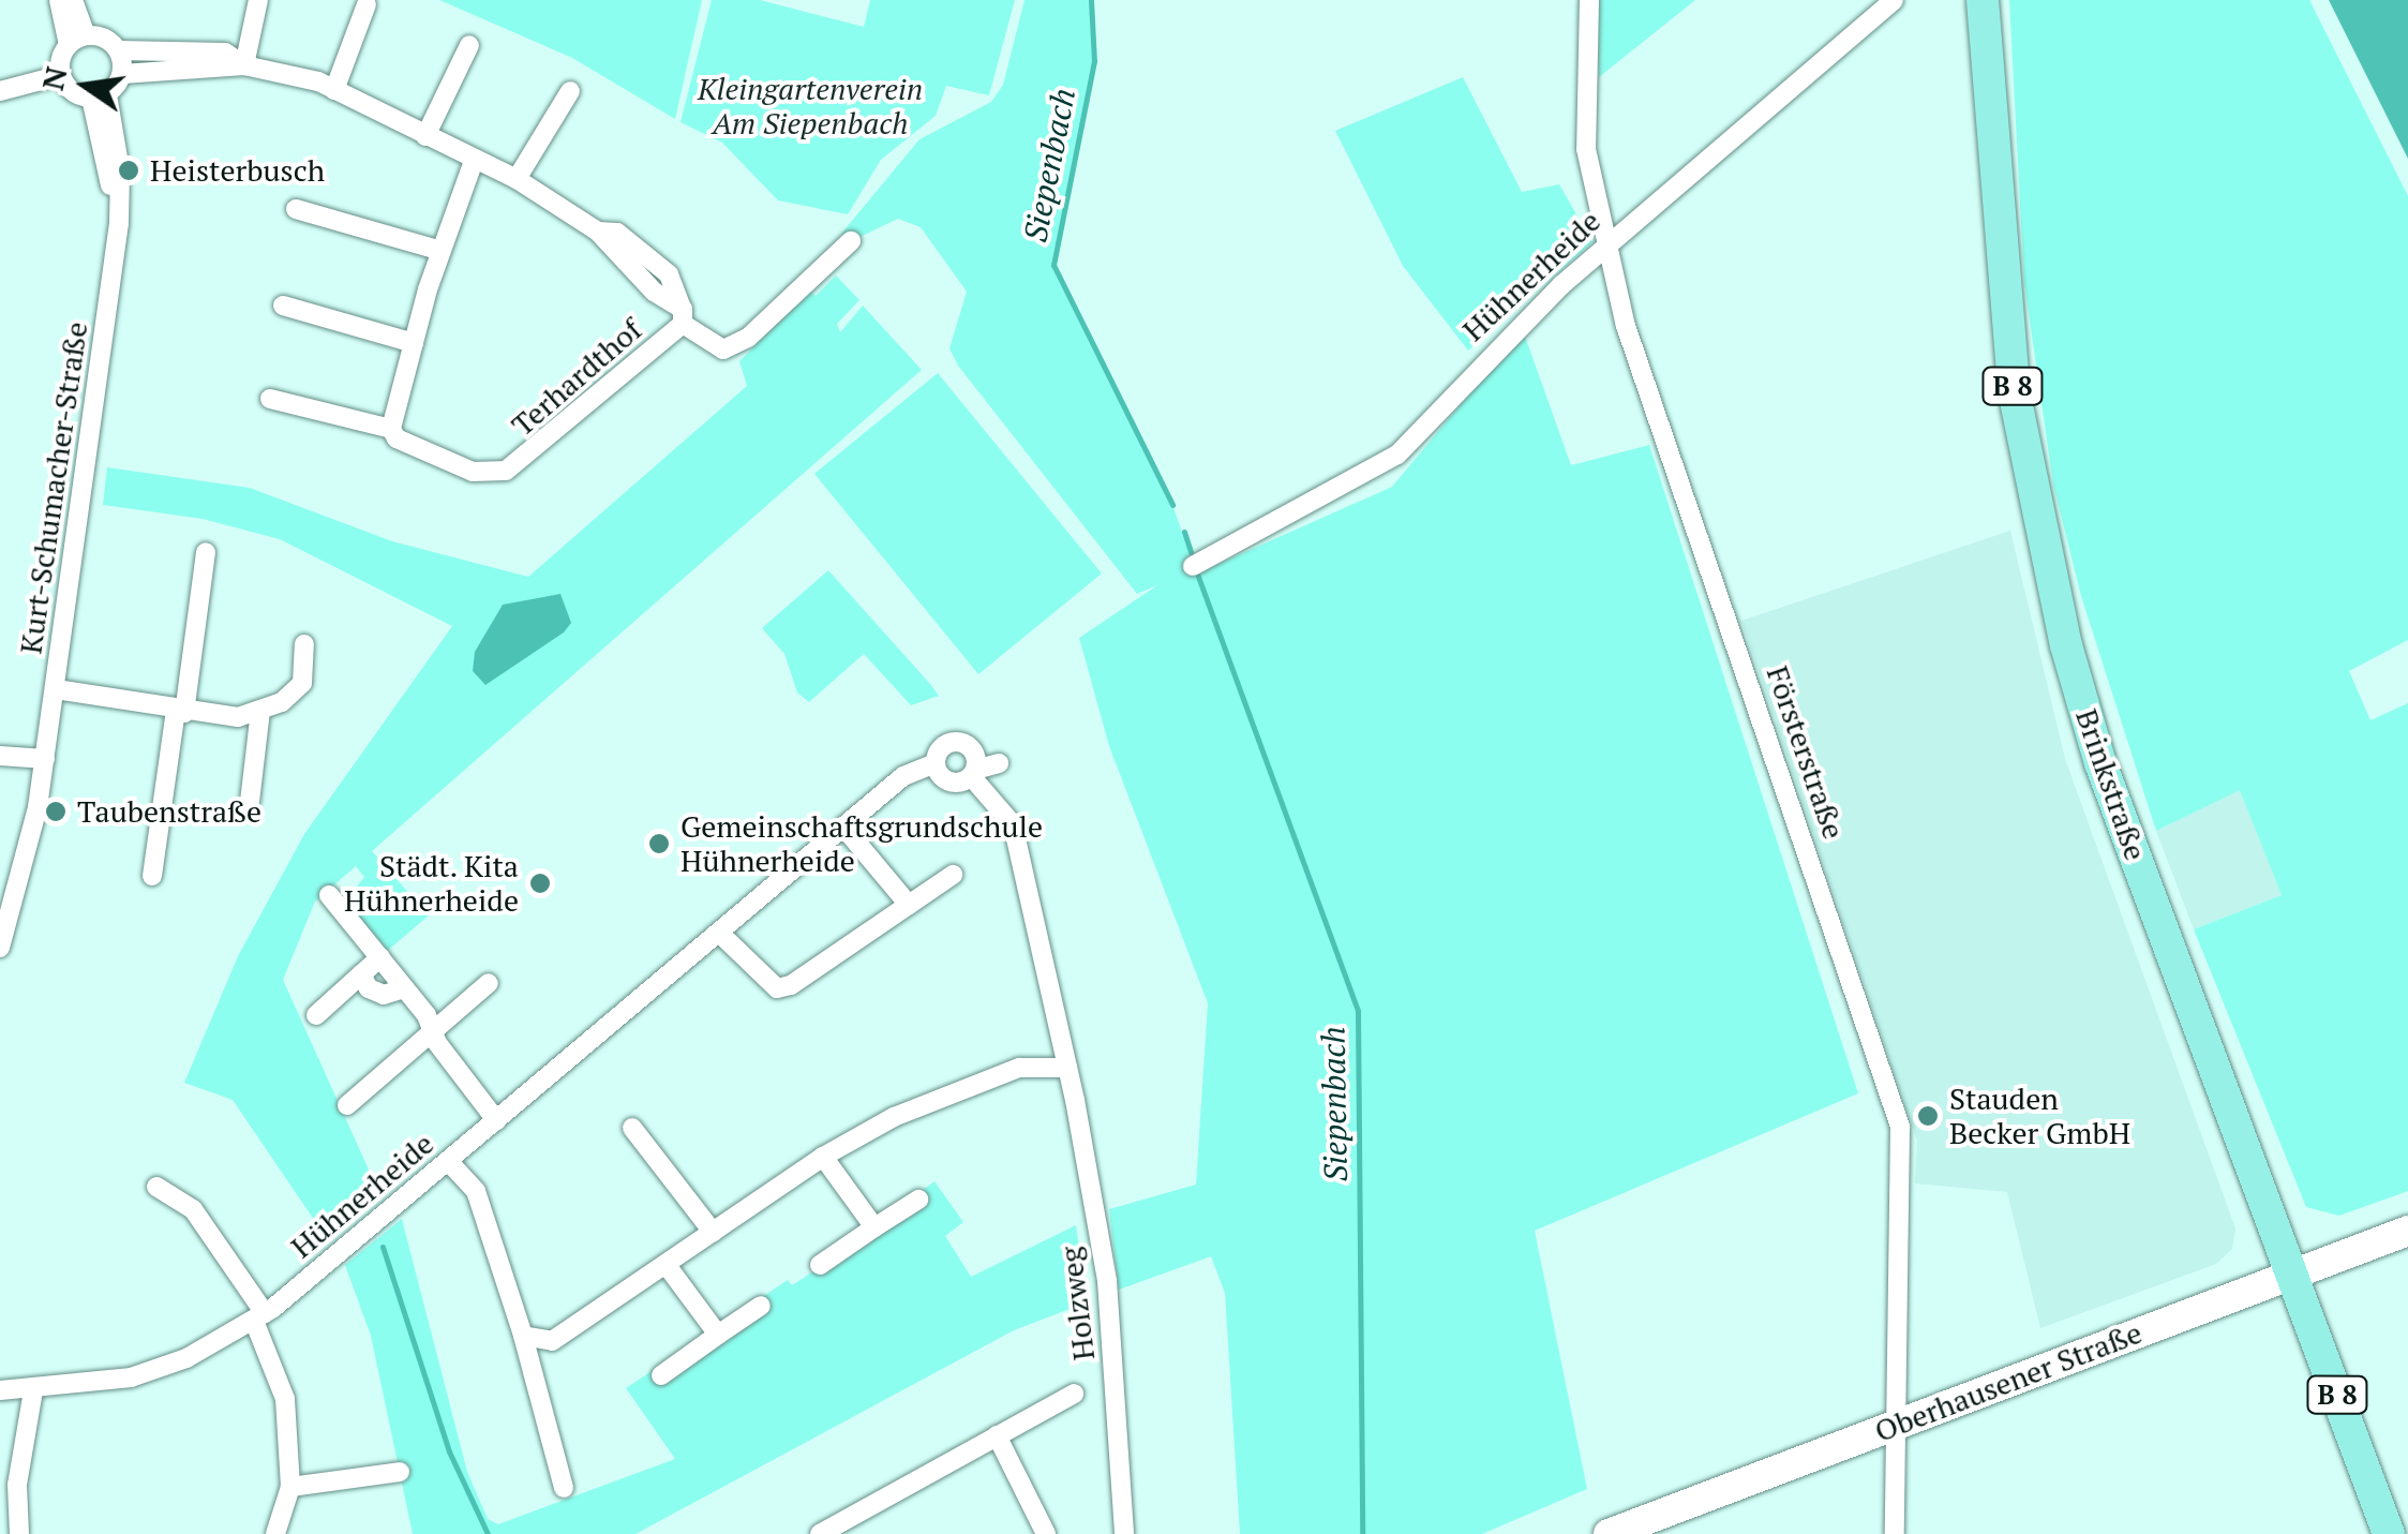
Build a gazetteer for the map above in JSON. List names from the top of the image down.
{
  "streets": {
    "main road": ["B 8", "Brinkstraße", "Oberhausener Straße"],
    "street": [
      "Hühnerheide",
      "Terhardthof",
      "Kurt-Schumacher-Straße",
      "Försterstraße",
      "Holzweg"
    ]
  },
  "crossings": [
    ["Hühnerheide", "Försterstraße"],
    ["Hühnerheide", "Holzweg"],
    ["Terhardthof", "Kurt-Schumacher-Straße"],
    ["Försterstraße", "Oberhausener Straße"],
    ["Brinkstraße", "Oberhausener Straße"]
  ],
  "water": ["Siepenbach"],
  "parks": ["Kleingartenverein Am Siepenbach"],
  "places": [
    "Heisterbusch",
    "Taubenstraße",
    "Gemeinschaftsgrundschule Hühnerheide",
    "Städt. Kita Hühnerheide",
    "Stauden Becker GmbH"
  ],
  "north": "left"
}
